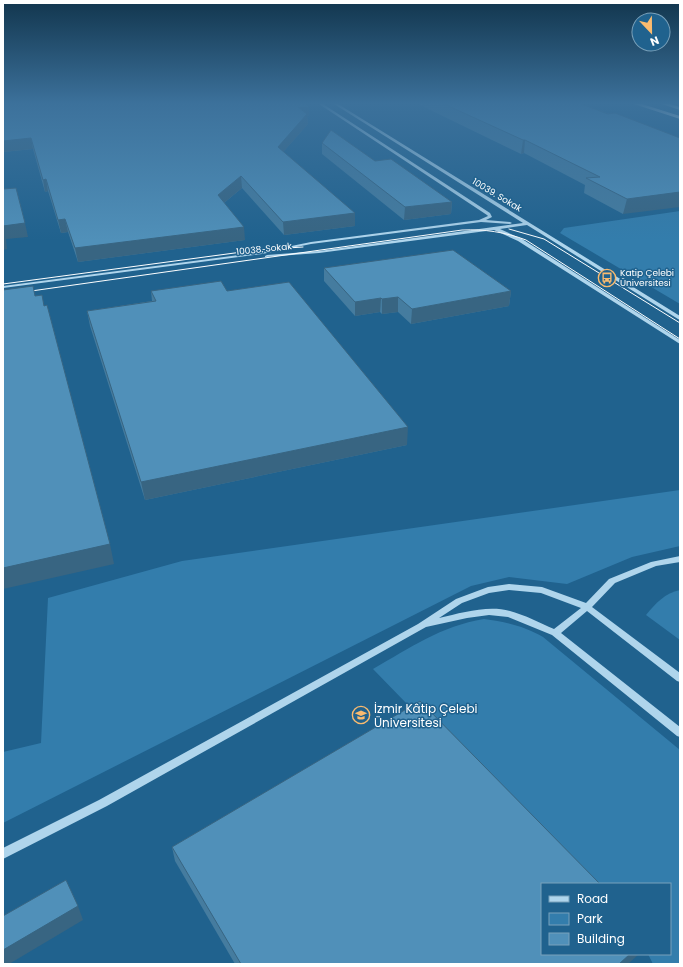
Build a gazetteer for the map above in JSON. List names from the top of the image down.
{
  "streets": {
    "street": ["10039. Sokak", "10038. Sokak"]
  },
  "crossings": [
    ["10039. Sokak", "10038. Sokak"]
  ],
  "places": {
    "bus stop": ["Katip Çelebi Üniversitesi"],
    "school or university": ["İzmir Kâtip Çelebi Üniversitesi"]
  },
  "legend": ["Road", "Park", "Building"],
  "north": "bottom"
}
